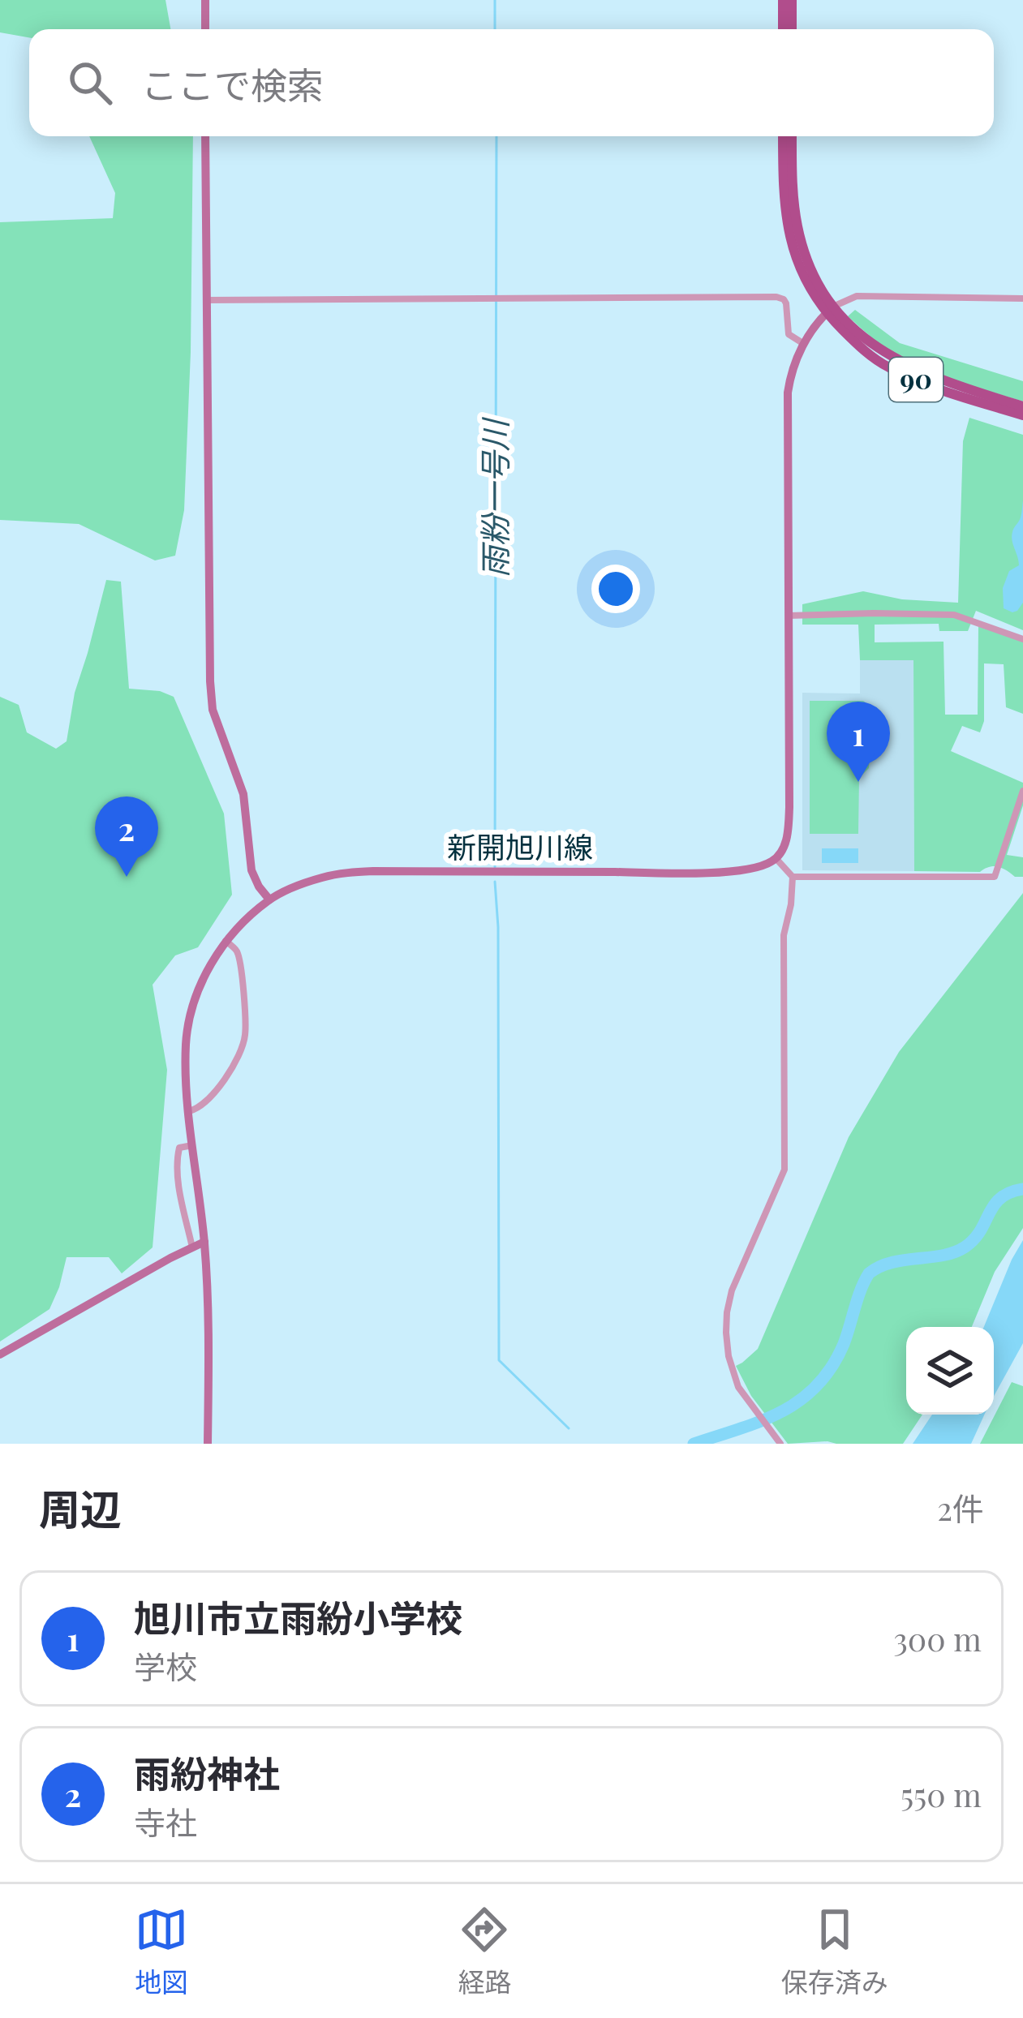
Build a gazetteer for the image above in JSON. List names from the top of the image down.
{
  "streets": {
    "main road": ["90", "新開旭川線"]
  },
  "water": ["雨粉一号川"],
  "page": {
    "search": "ここで検索",
    "pins": ["1", "2"],
    "heading": ["周辺", "2件"],
    "list": [
      {
        "mark": "1",
        "name": "旭川市立雨紛小学校",
        "note": "学校",
        "value": "300 m"
      },
      {
        "mark": "2",
        "name": "雨紛神社",
        "note": "寺社",
        "value": "550 m"
      }
    ],
    "nav": ["地図", "経路", "保存済み"]
  }
}
